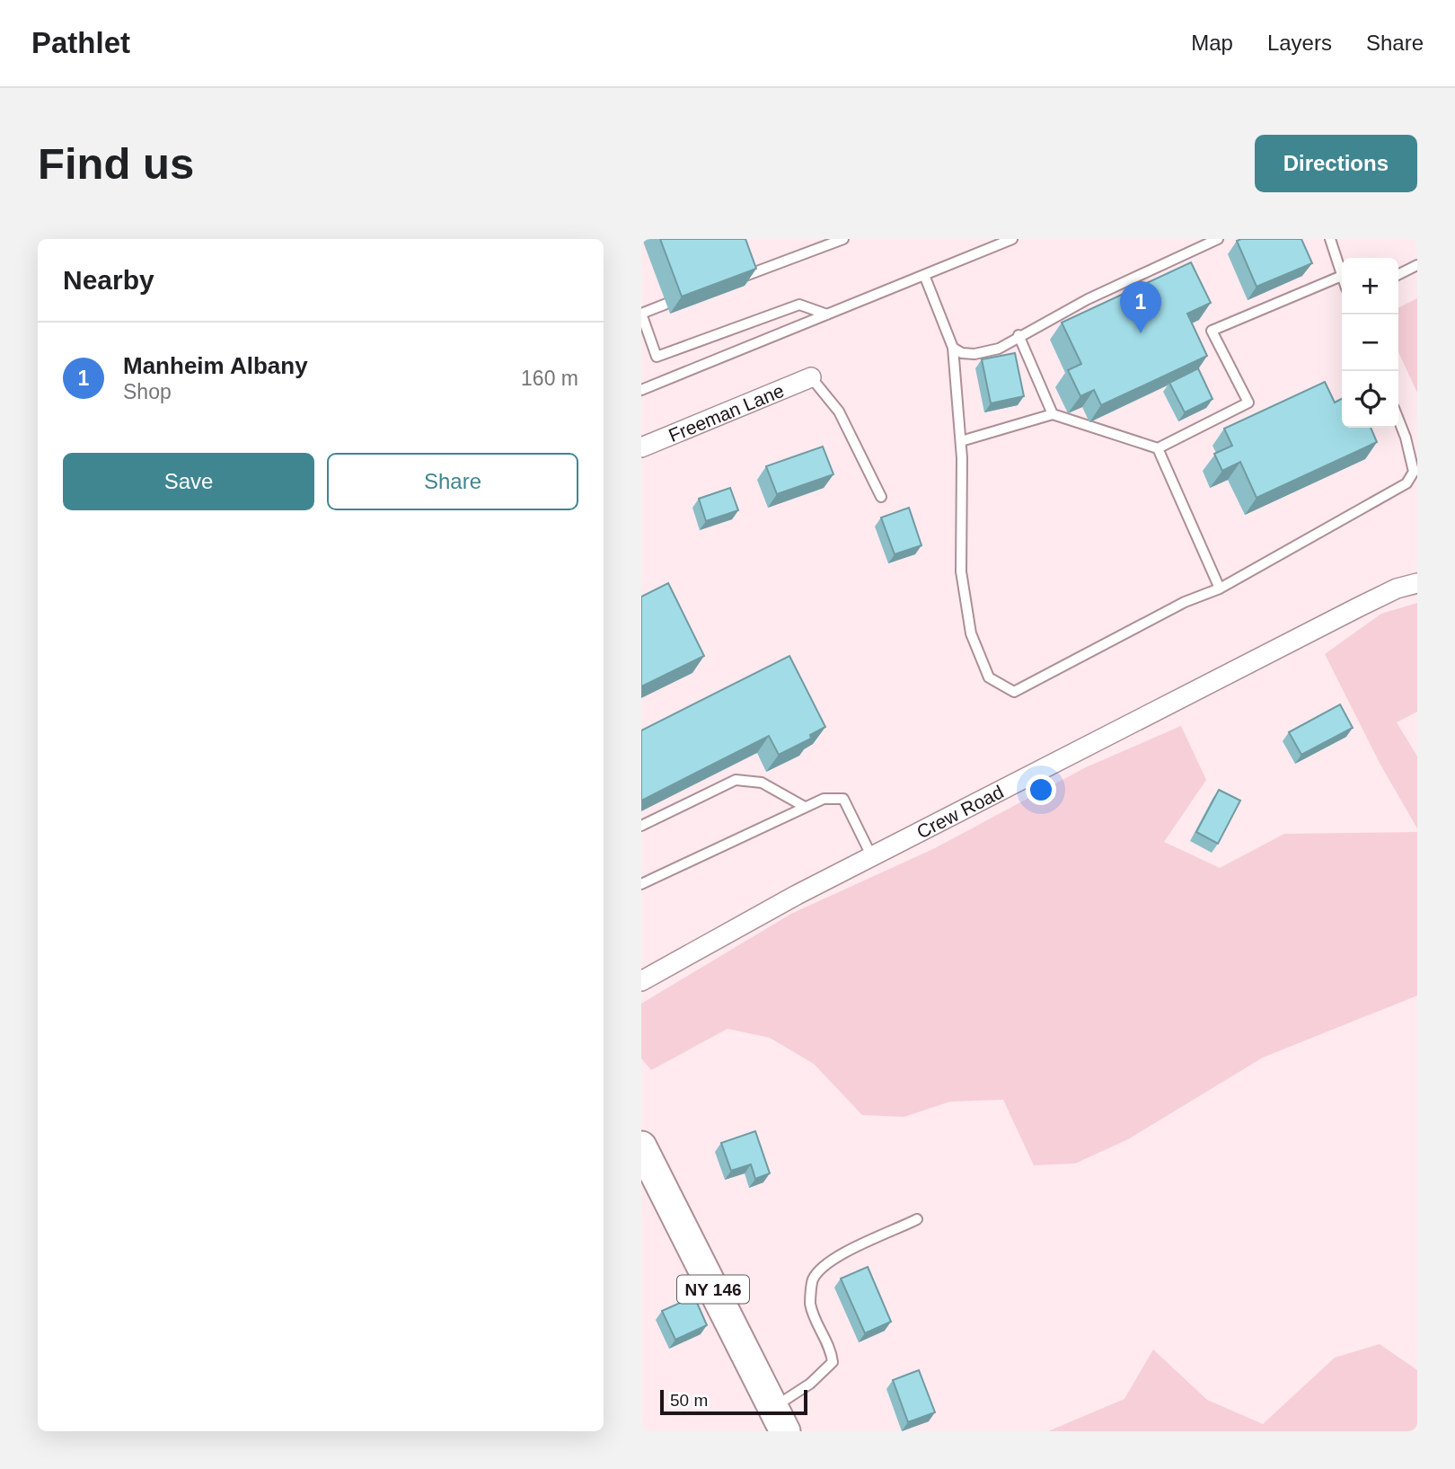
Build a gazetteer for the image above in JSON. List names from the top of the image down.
{
  "streets": {
    "main road": ["NY 146"],
    "street": ["Freeman Lane", "Crew Road"]
  },
  "scale_bar": "50 m",
  "page": {
    "header": "Pathlet",
    "nav": ["Map", "Layers", "Share"],
    "buttons": [
      "Directions",
      ["Save", "Share"]
    ],
    "title": "Find us",
    "heading": "Nearby",
    "map_buttons": ["+", "−"],
    "pins": "1",
    "list": [
      {
        "mark": "1",
        "name": "Manheim Albany",
        "note": "Shop",
        "value": "160 m"
      }
    ],
    "scale": "50 m"
  }
}
